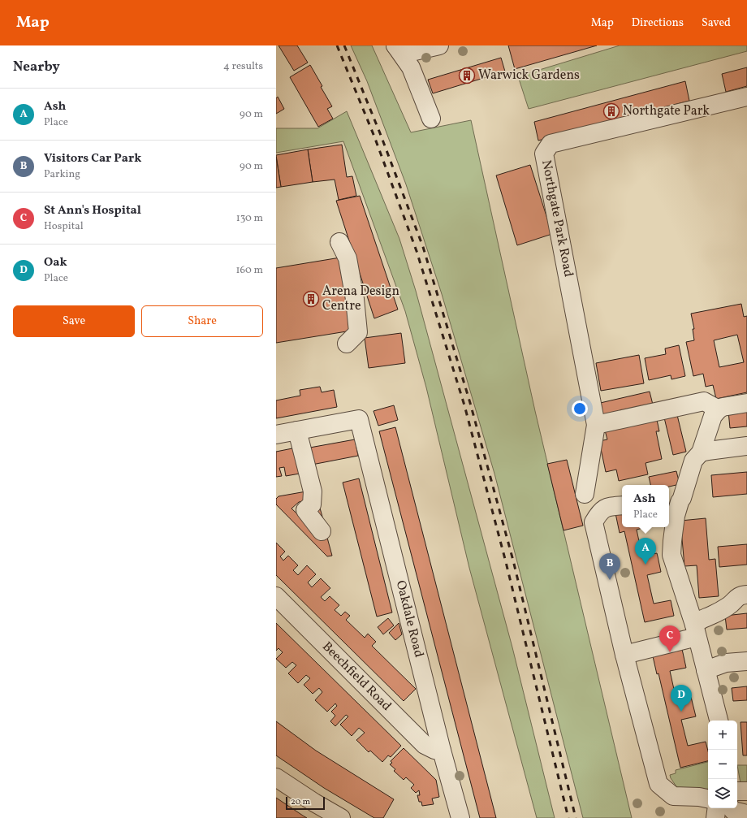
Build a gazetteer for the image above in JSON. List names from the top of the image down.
{
  "streets": {
    "street": ["Northgate Park Road", "Oakdale Road", "Beechfield Road"]
  },
  "crossings": [
    ["Oakdale Road", "Beechfield Road"]
  ],
  "places": {
    "building": ["Warwick Gardens", "Northgate Park", "Arena Design Centre"]
  },
  "scale_bar": "20 m",
  "page": {
    "header": "Map",
    "nav": ["Map", "Directions", "Saved"],
    "heading": ["Nearby", "4 results"],
    "list": [
      {
        "mark": "A",
        "name": "Ash",
        "note": "Place",
        "value": "90 m"
      },
      {
        "mark": "B",
        "name": "Visitors Car Park",
        "note": "Parking",
        "value": "90 m"
      },
      {
        "mark": "C",
        "name": "St Ann's Hospital",
        "note": "Hospital",
        "value": "130 m"
      },
      {
        "mark": "D",
        "name": "Oak",
        "note": "Place",
        "value": "160 m"
      }
    ],
    "buttons": ["Save", "Share"],
    "popup": ["Ash", "Place"],
    "pins": [
      "A",
      "B",
      "C",
      "D"
    ],
    "map_buttons": ["+", "−"],
    "scale": "20 m"
  }
}
